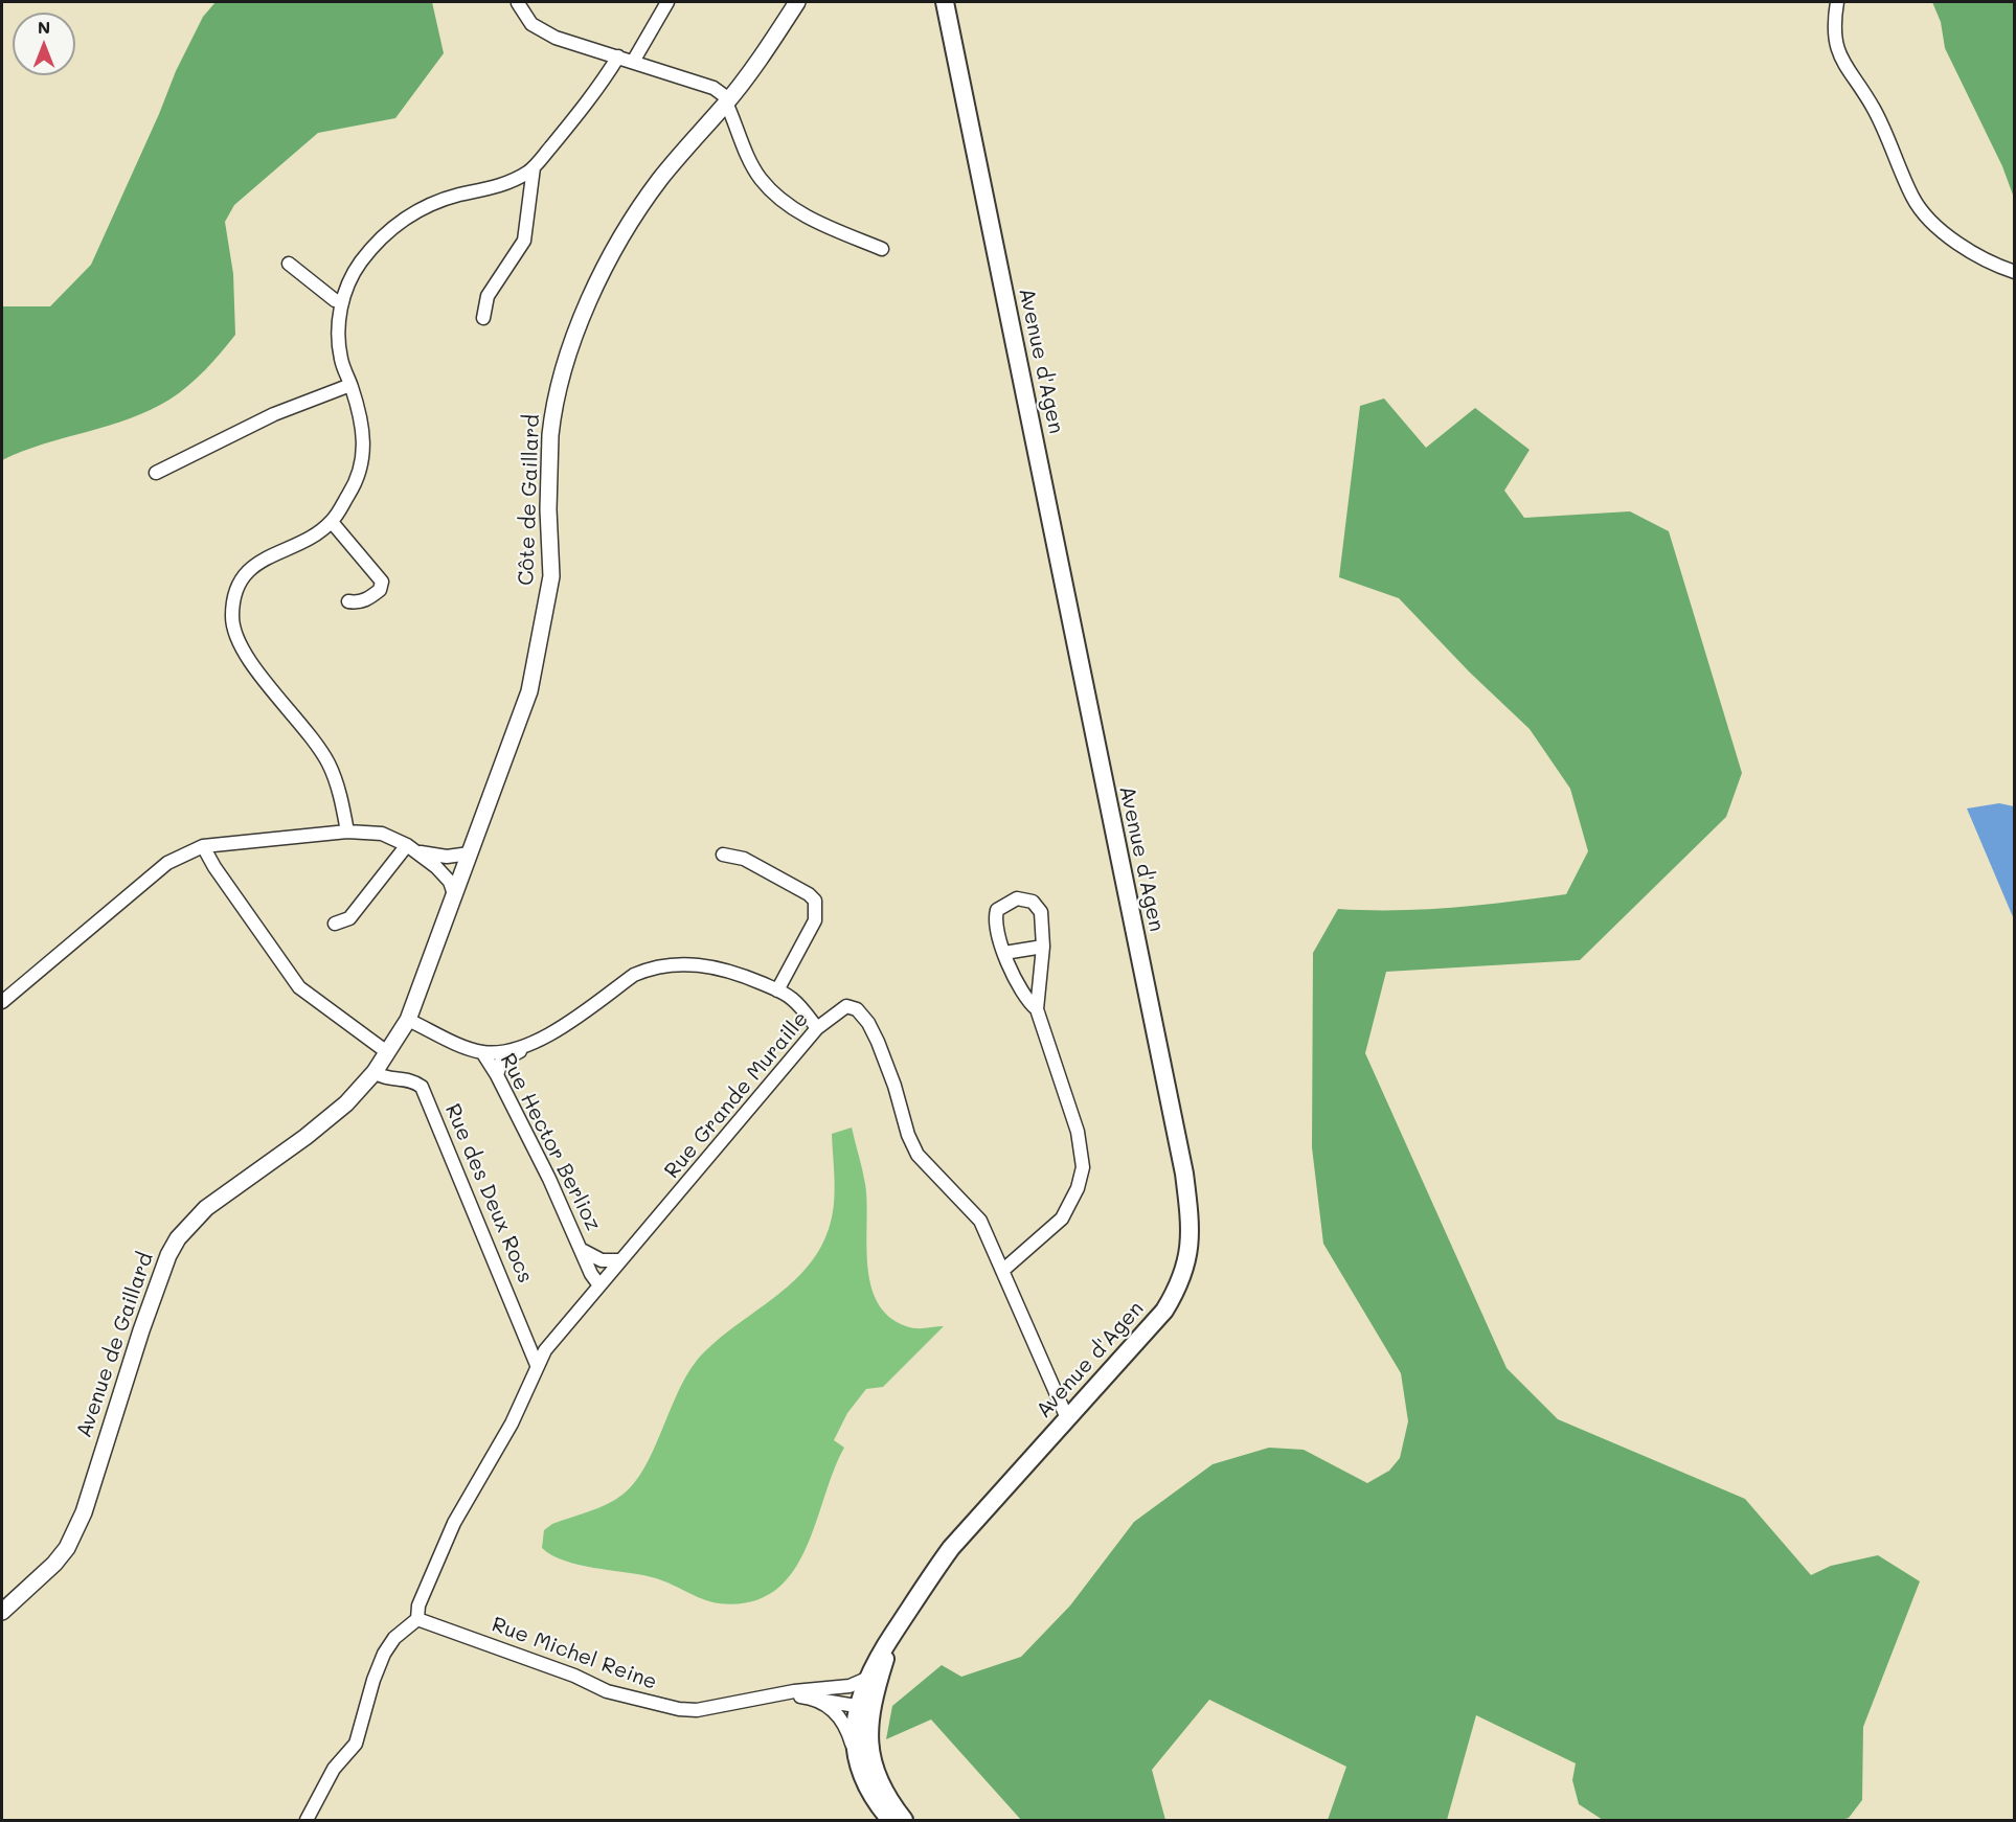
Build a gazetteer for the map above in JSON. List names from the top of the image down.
{
  "streets": {
    "main road": ["Avenue d'Agen"],
    "street": [
      "Côte de Gaillard",
      "Rue Grande Muraille",
      "Rue Hector Berlioz",
      "Rue des Deux Rocs",
      "Avenue de Gaillard",
      "Rue Michel Reine"
    ]
  },
  "crossings": [
    ["Avenue d'Agen", "Rue Grande Muraille"],
    ["Avenue d'Agen", "Rue Michel Reine"],
    ["Côte de Gaillard", "Rue des Deux Rocs"],
    ["Côte de Gaillard", "Avenue de Gaillard"],
    ["Rue Grande Muraille", "Rue Hector Berlioz"],
    ["Rue Grande Muraille", "Rue des Deux Rocs"],
    ["Rue Grande Muraille", "Rue Michel Reine"]
  ],
  "north": "top"
}
